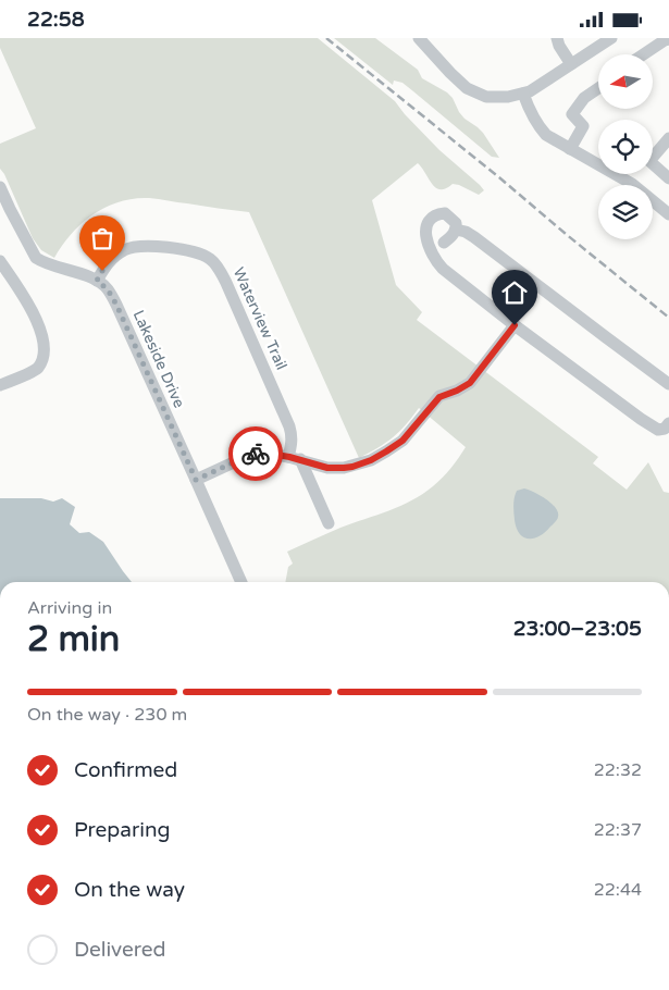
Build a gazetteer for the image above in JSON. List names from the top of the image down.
{
  "streets": {
    "street": ["Waterview Trail", "Lakeside Drive"]
  },
  "crossings": [
    ["Waterview Trail", "Lakeside Drive"]
  ],
  "north": "left",
  "page": {
    "status": "22:58",
    "heading": ["2 min", "Arriving in", "23:00–23:05"],
    "bar": "On the way · 230 m",
    "list": [
      ["Confirmed", "22:32"],
      ["Preparing", "22:37"],
      ["On the way", "22:44"],
      "Delivered"
    ]
  }
}
